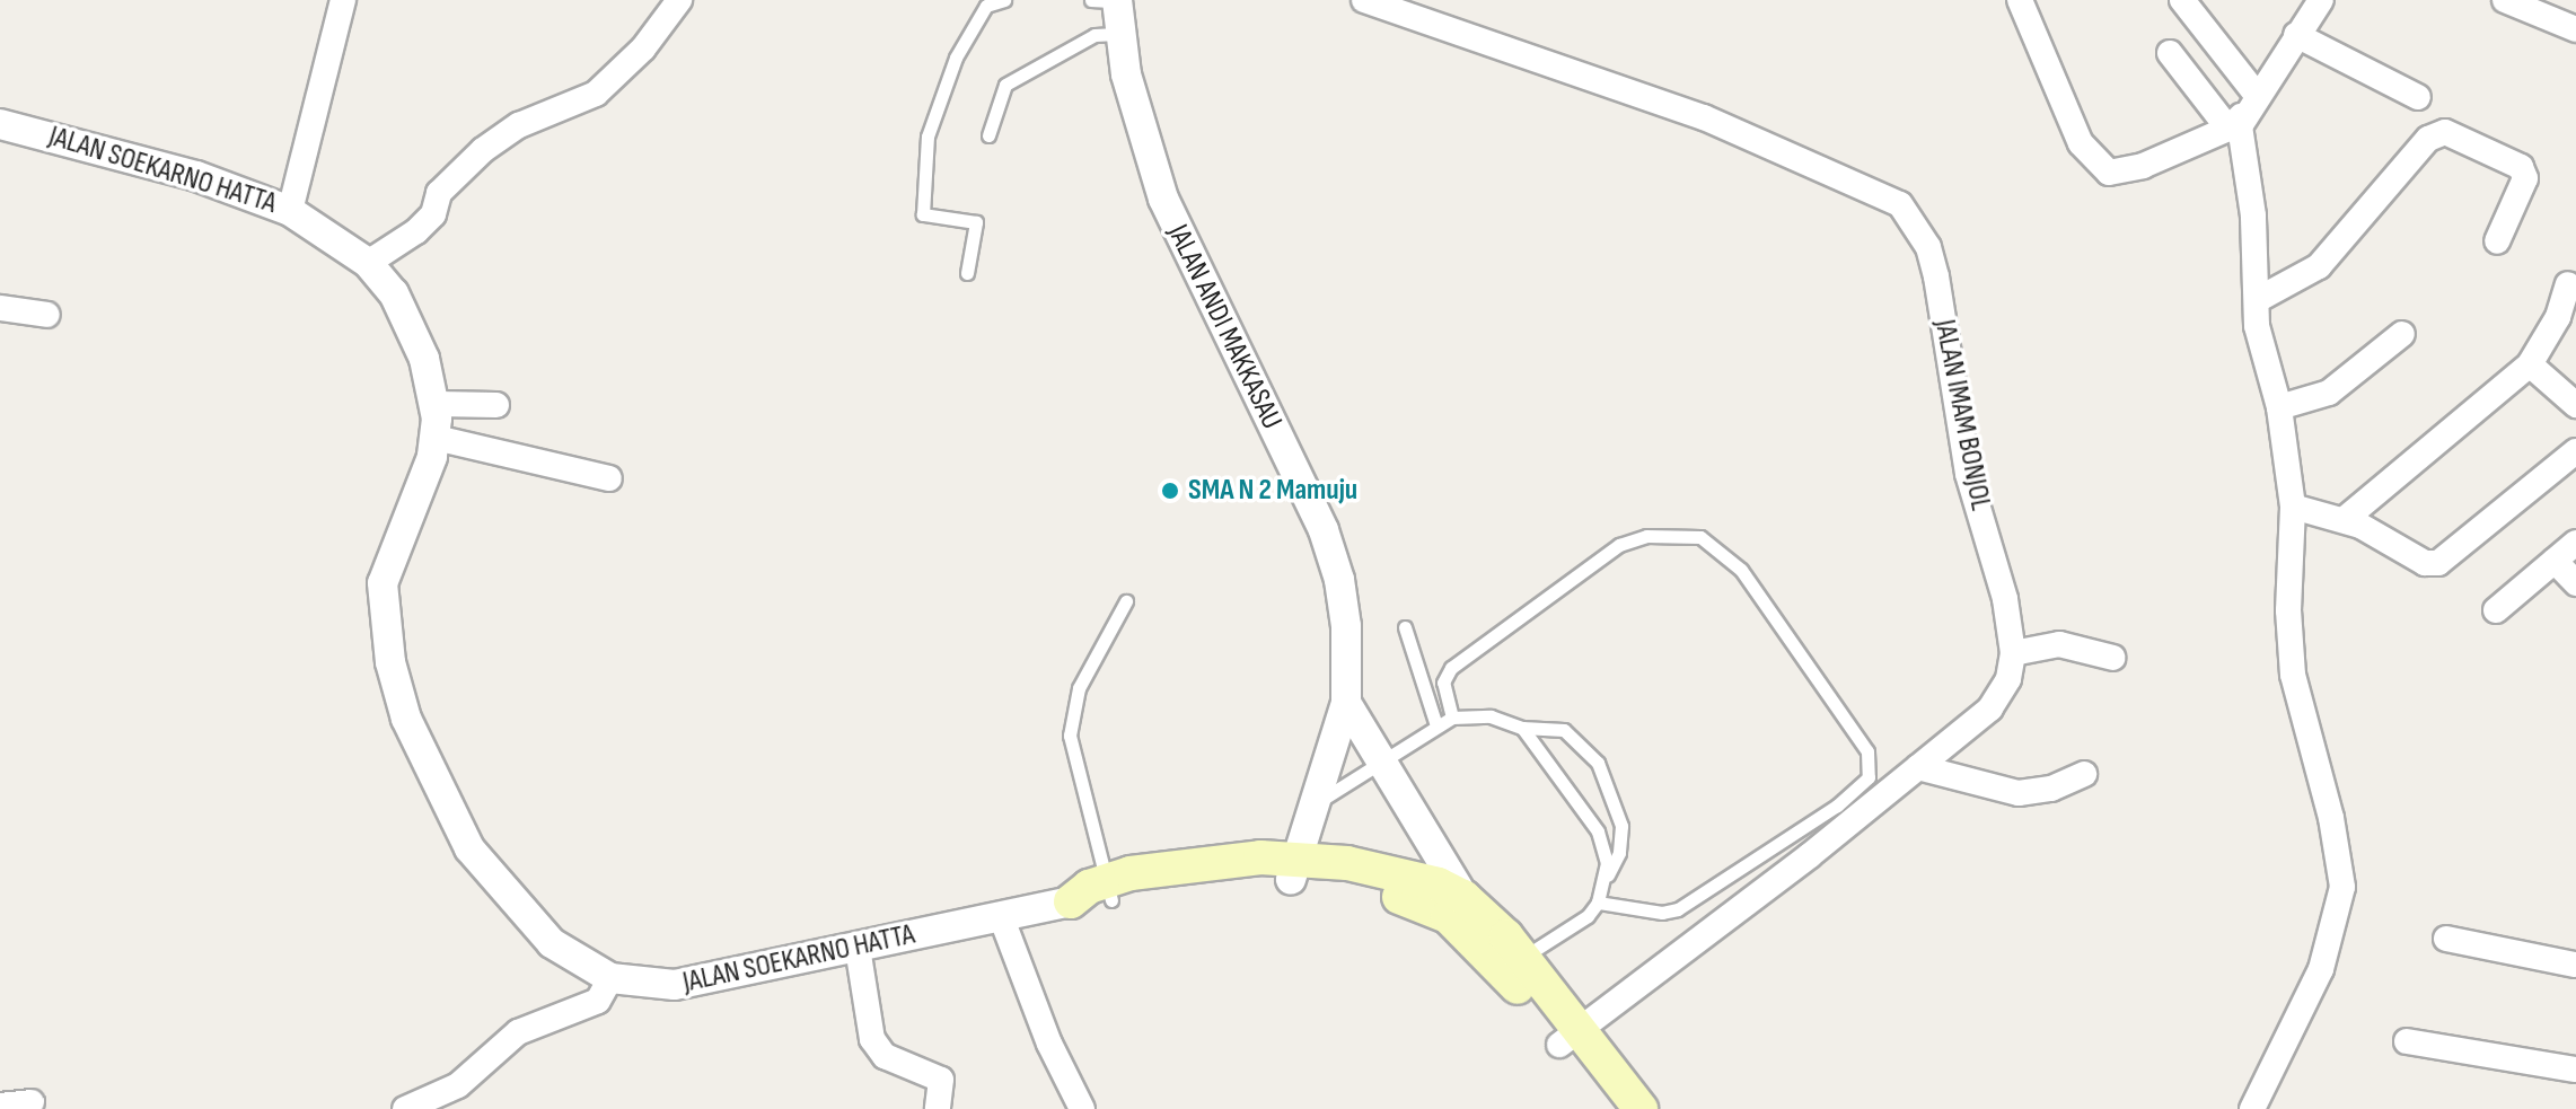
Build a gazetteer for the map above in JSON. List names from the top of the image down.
{
  "streets": {
    "main road": ["JALAN SOEKARNO HATTA"],
    "street": ["JALAN ANDI MAKKASAU", "JALAN IMAM BONJOL"]
  },
  "crossings": [
    ["JALAN SOEKARNO HATTA", "JALAN IMAM BONJOL"]
  ],
  "places": ["SMA N 2 Mamuju"]
}
